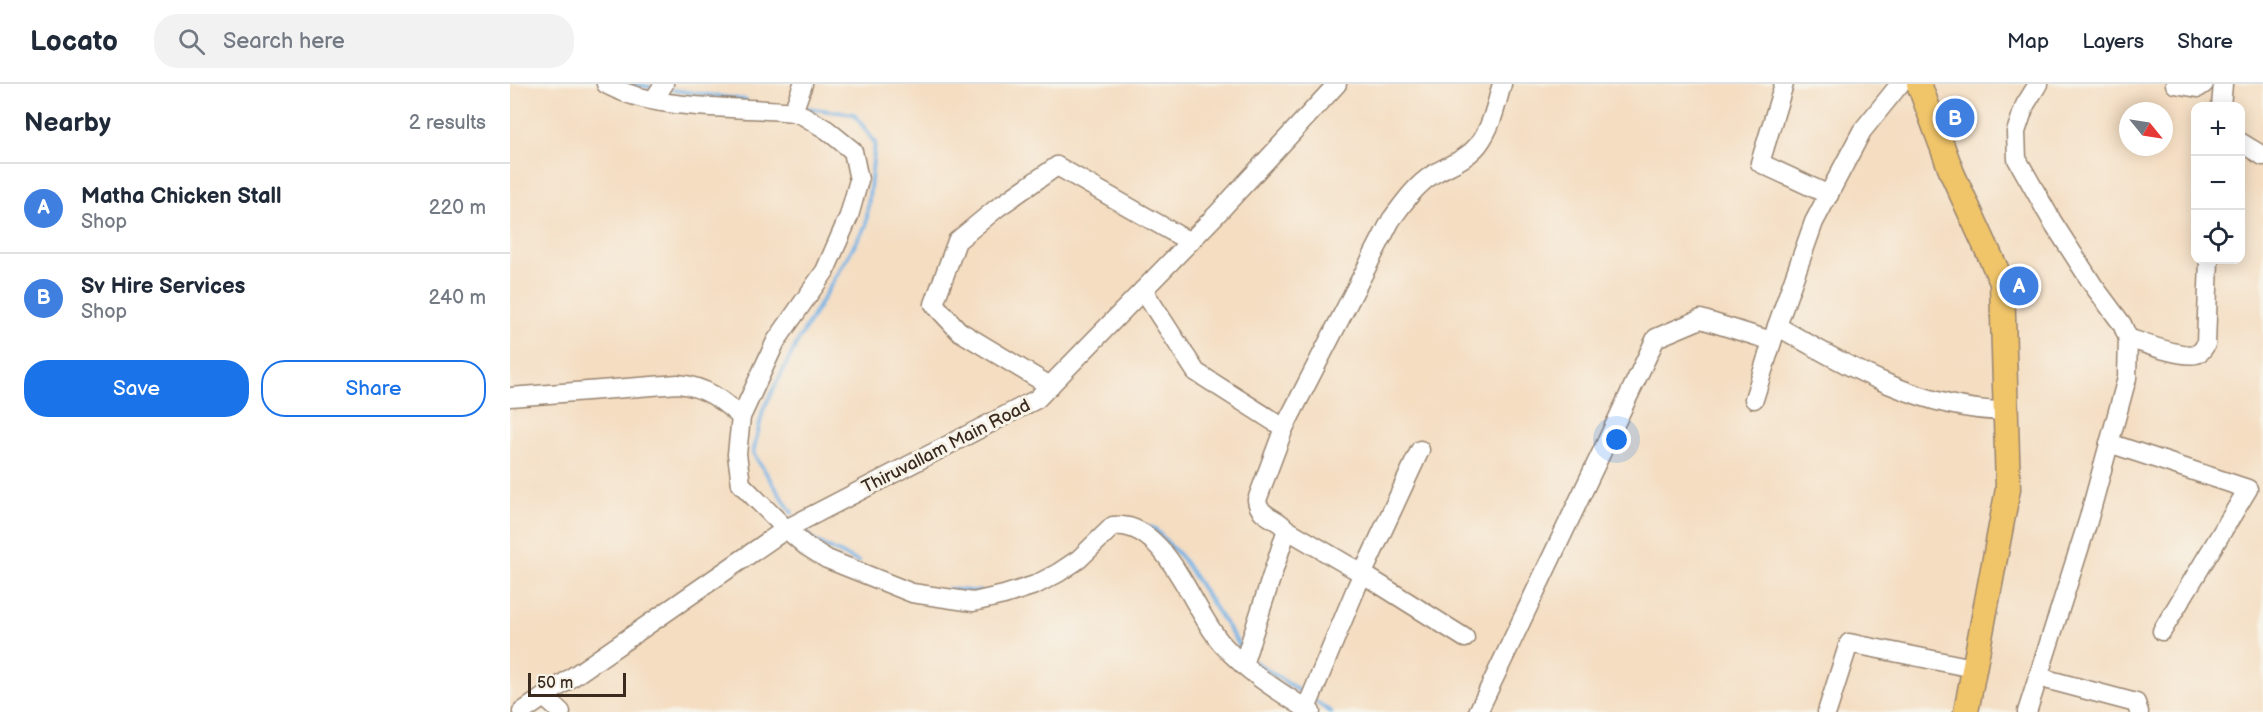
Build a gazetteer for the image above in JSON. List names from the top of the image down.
{
  "streets": {
    "street": ["Thiruvallam Main Road"]
  },
  "scale_bar": "50 m",
  "north": "bottom right",
  "page": {
    "header": "Locato",
    "search": "Search here",
    "nav": ["Map", "Layers", "Share"],
    "heading": ["Nearby", "2 results"],
    "pins": ["B", "A"],
    "map_buttons": ["+", "−"],
    "list": [
      {
        "mark": "A",
        "name": "Matha Chicken Stall",
        "note": "Shop",
        "value": "220 m"
      },
      {
        "mark": "B",
        "name": "Sv Hire Services",
        "note": "Shop",
        "value": "240 m"
      }
    ],
    "buttons": ["Save", "Share"],
    "scale": "50 m"
  }
}
